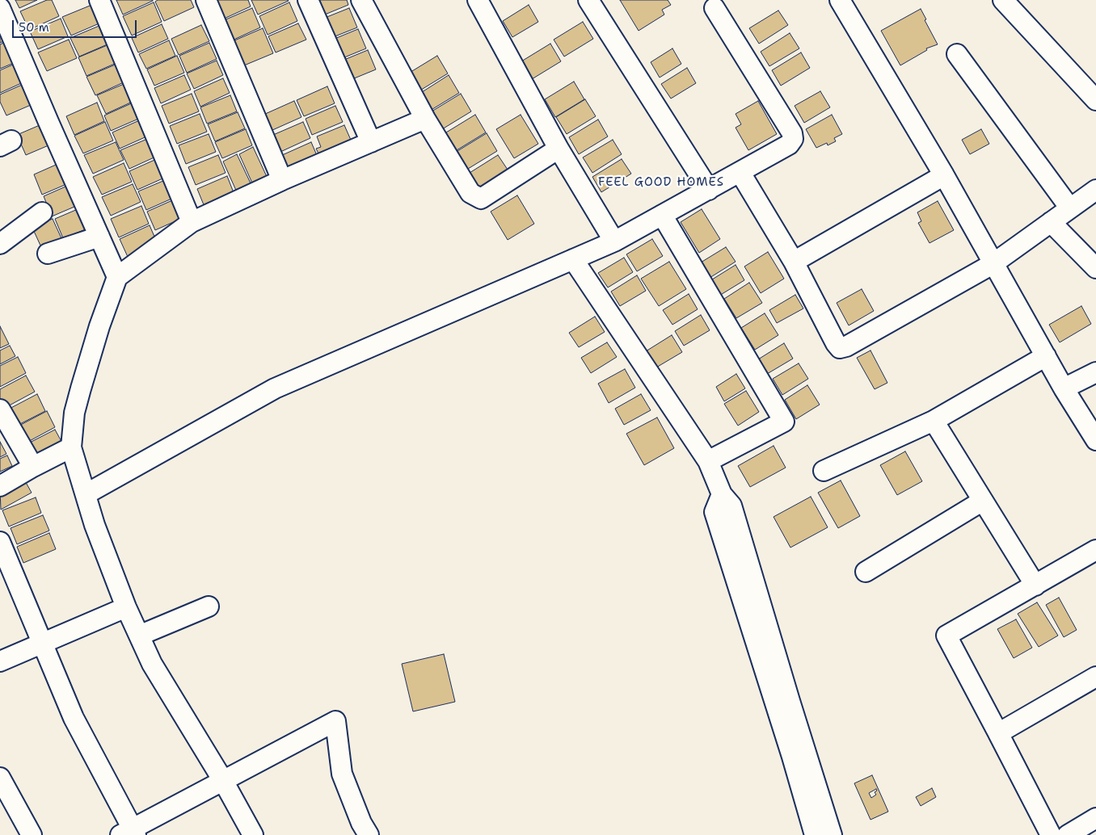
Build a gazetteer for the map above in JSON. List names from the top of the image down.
{
  "districts": ["FEEL GOOD HOMES"],
  "scale_bar": "50 m"
}
